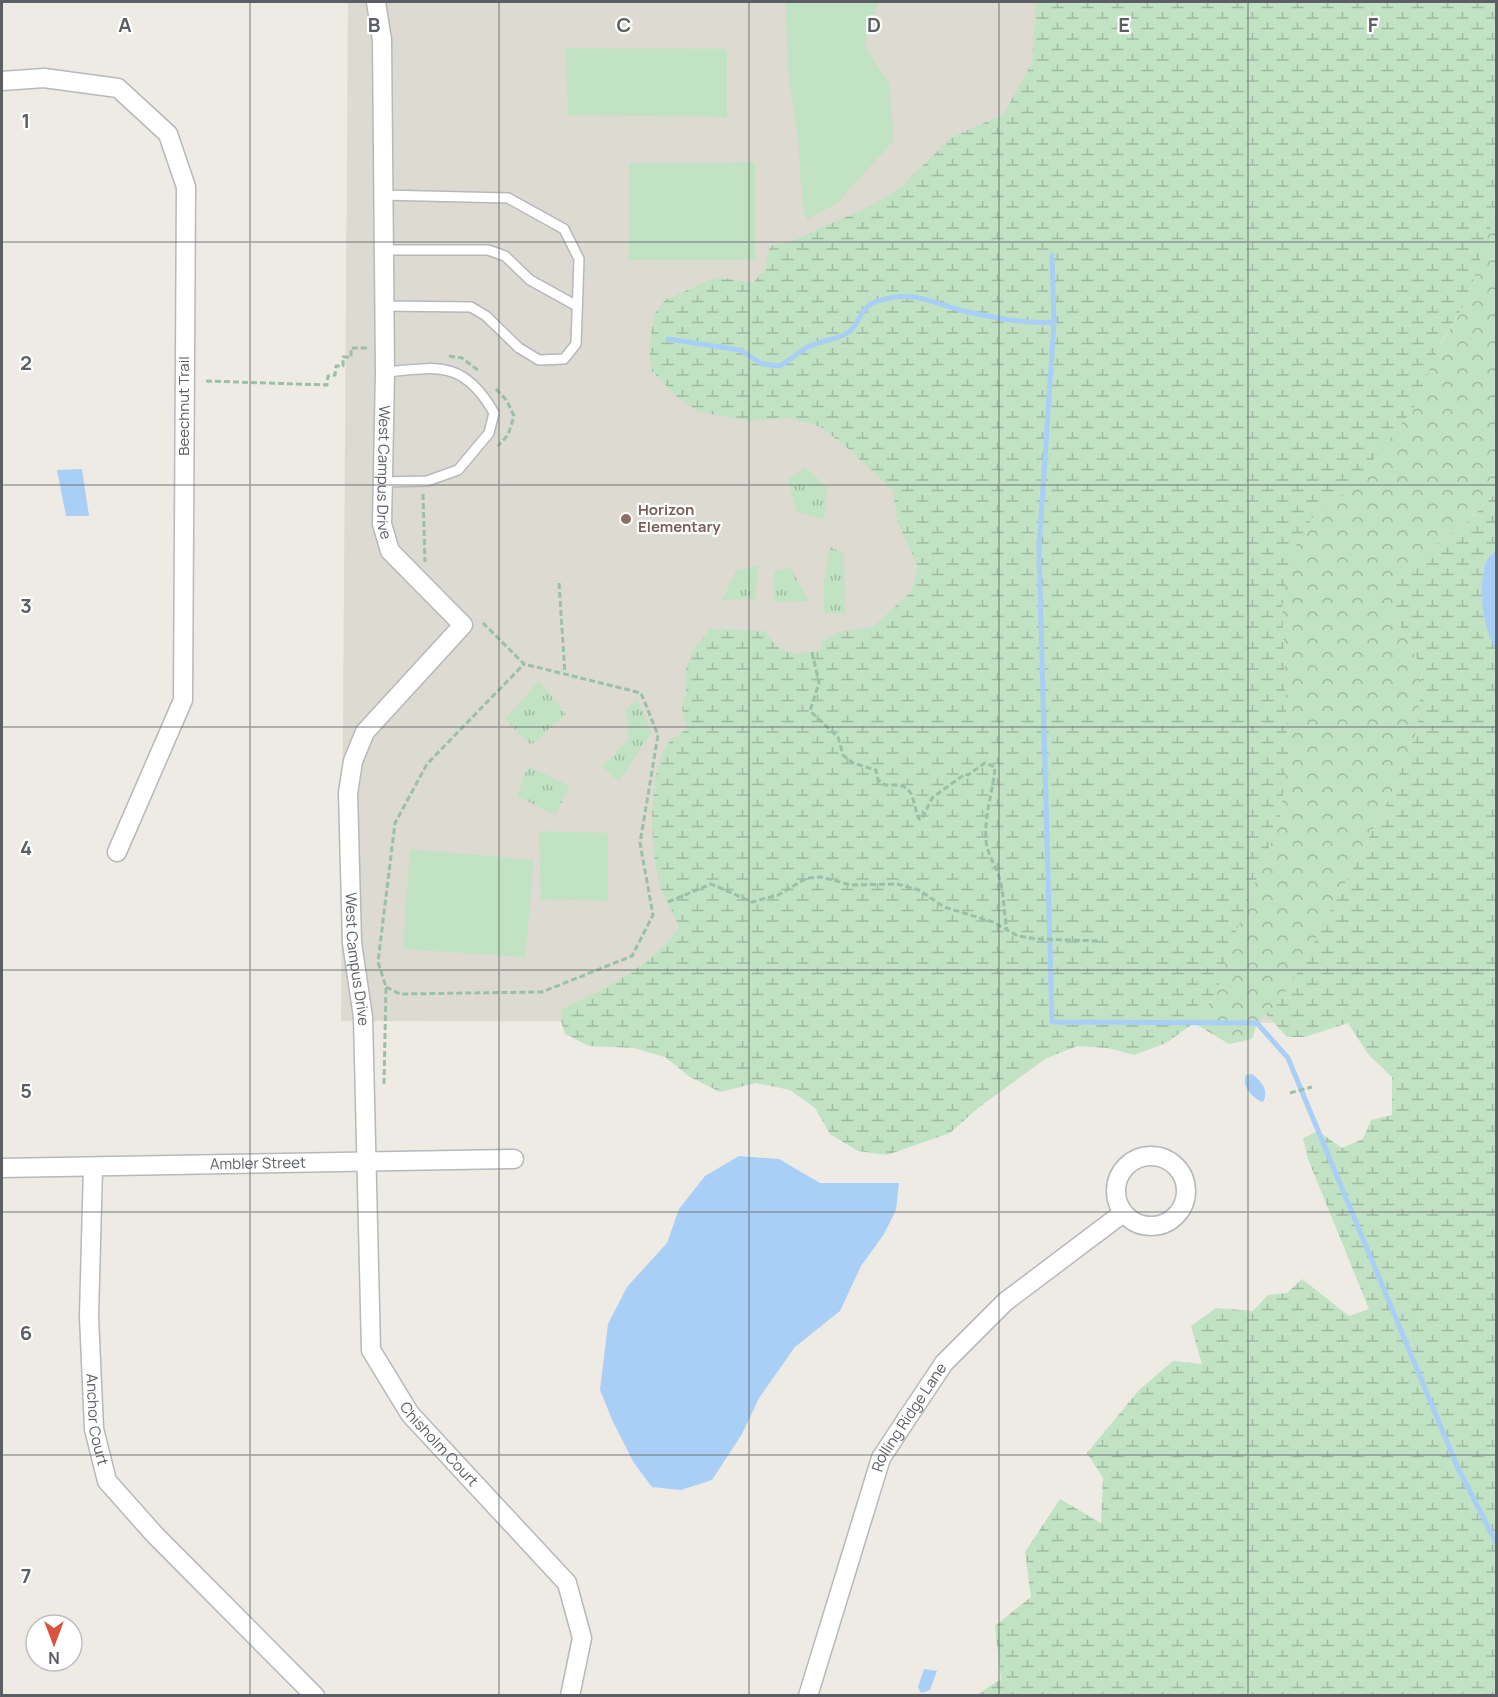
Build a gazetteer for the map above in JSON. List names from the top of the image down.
{
  "streets": {
    "street": [
      "Beechnut Trail",
      "West Campus Drive",
      "Ambler Street",
      "Rolling Ridge Lane",
      "Anchor Court",
      "Chisholm Court"
    ]
  },
  "crossings": [
    ["West Campus Drive", "Ambler Street"],
    ["West Campus Drive", "Chisholm Court"],
    ["Ambler Street", "Anchor Court"],
    ["Ambler Street", "Chisholm Court"]
  ],
  "places": ["Horizon Elementary"],
  "north": "bottom",
  "grid": {
    "columns": [
      "A",
      "B",
      "C",
      "D",
      "E",
      "F"
    ],
    "rows": [
      "1",
      "2",
      "3",
      "4",
      "5",
      "6",
      "7"
    ]
  }
}
